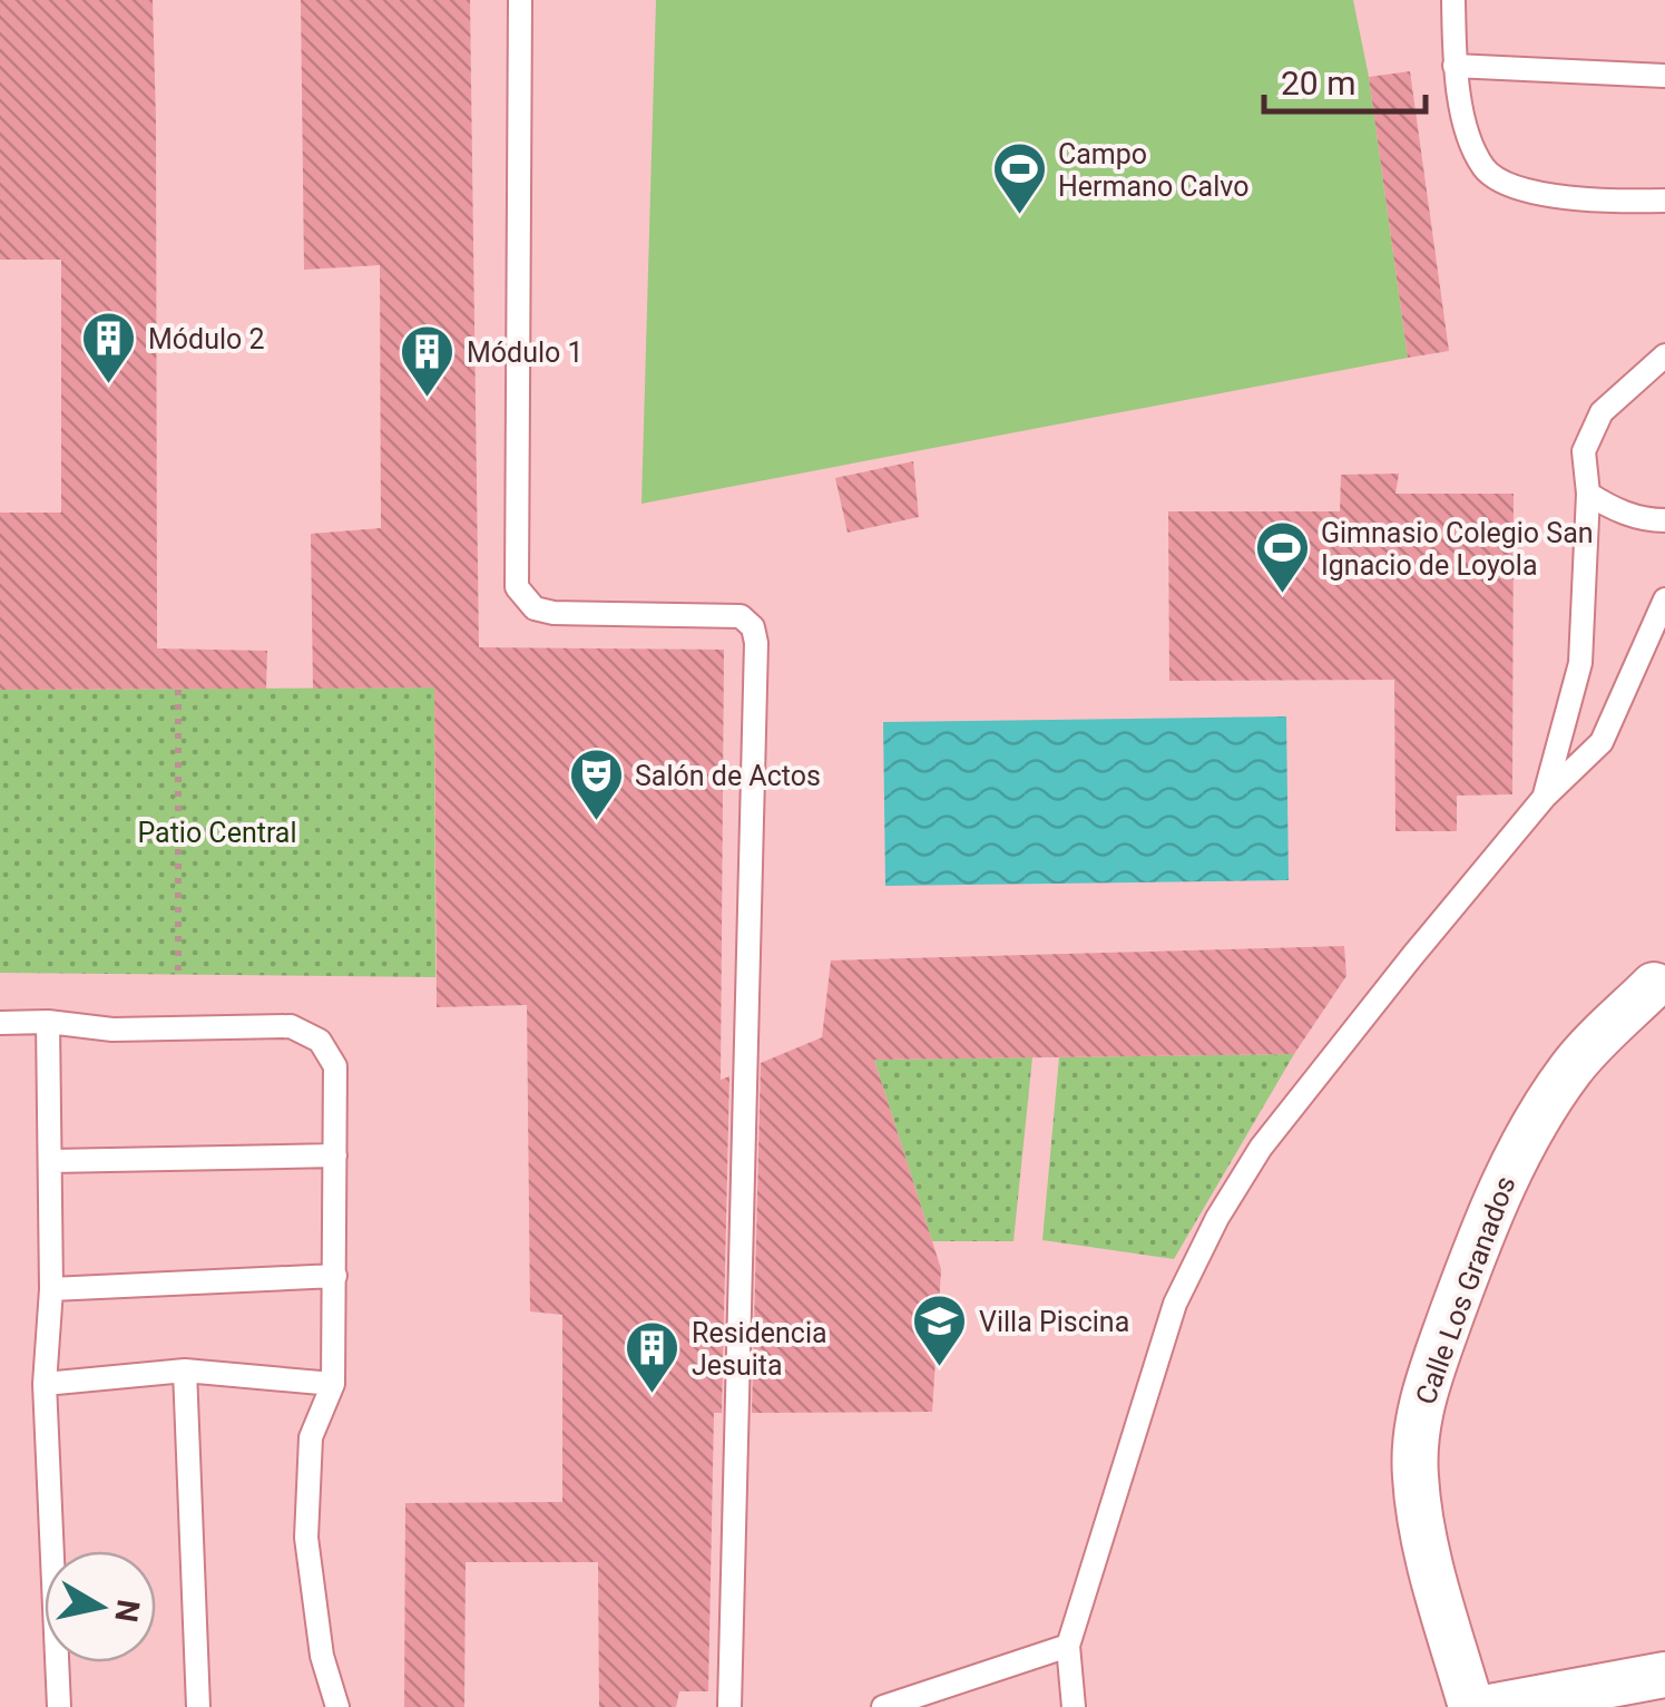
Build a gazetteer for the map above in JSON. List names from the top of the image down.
{
  "streets": {
    "street": ["Calle Los Granados"]
  },
  "parks": ["Patio Central"],
  "places": {
    "sports": ["Campo Hermano Calvo", "Gimnasio Colegio San Ignacio de Loyola"],
    "building": ["Módulo 2", "Módulo 1", "Residencia Jesuita"],
    "theatre": ["Salón de Actos"],
    "school or university": ["Villa Piscina"]
  },
  "scale_bar": "20 m",
  "north": "right"
}
